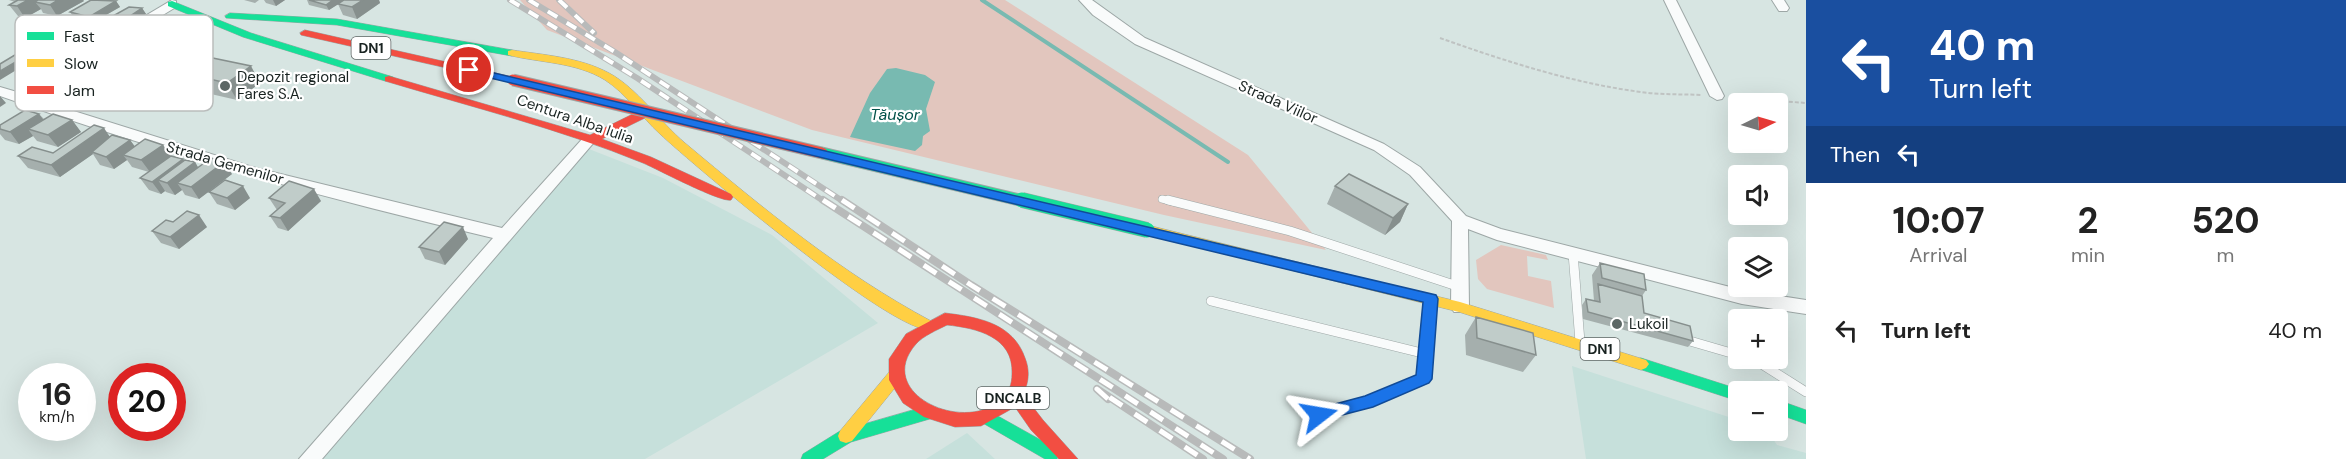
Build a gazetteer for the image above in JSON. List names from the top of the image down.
{
  "streets": {
    "main road": ["DN1", "Centura Alba Iulia", "DNCALB"],
    "street": ["Strada Viilor", "Strada Gemenilor"]
  },
  "crossings": [
    ["DN1", "Centura Alba Iulia"],
    ["Centura Alba Iulia", "DNCALB"]
  ],
  "water": ["Tăușor"],
  "places": ["Depozit regional Fares S.A.", "Lukoil"],
  "legend": ["Fast", "Slow", "Jam"],
  "north": "right",
  "page": {
    "turn": ["40 m", "Turn left"],
    "map_buttons": ["+", "−"],
    "then": "Then",
    "eta": [
      "10:07",
      "Arrival",
      "2",
      "min",
      "520",
      "m"
    ],
    "list": [
      {
        "name": "Turn left",
        "value": "40 m"
      }
    ],
    "speed": "16 km/h",
    "limit": "20"
  }
}
